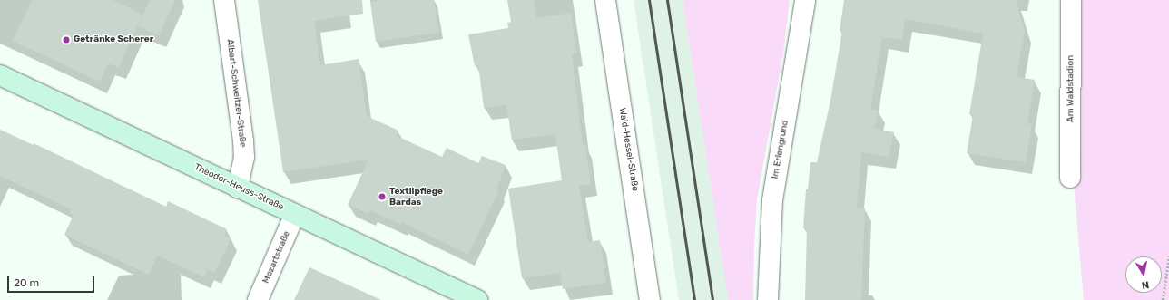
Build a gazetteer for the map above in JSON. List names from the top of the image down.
{
  "streets": {
    "street": [
      "Am Waldstadion",
      "Albert-Schweitzer-Straße",
      "Waid-Hessel-Straße",
      "Im Erlengrund",
      "Theodor-Heuss-Straße",
      "Mozartstraße"
    ]
  },
  "crossings": [
    ["Albert-Schweitzer-Straße", "Theodor-Heuss-Straße"],
    ["Theodor-Heuss-Straße", "Mozartstraße"]
  ],
  "places": ["Getränke Scherer", "Textilpflege Bardas"],
  "scale_bar": "20 m",
  "north": "bottom"
}
